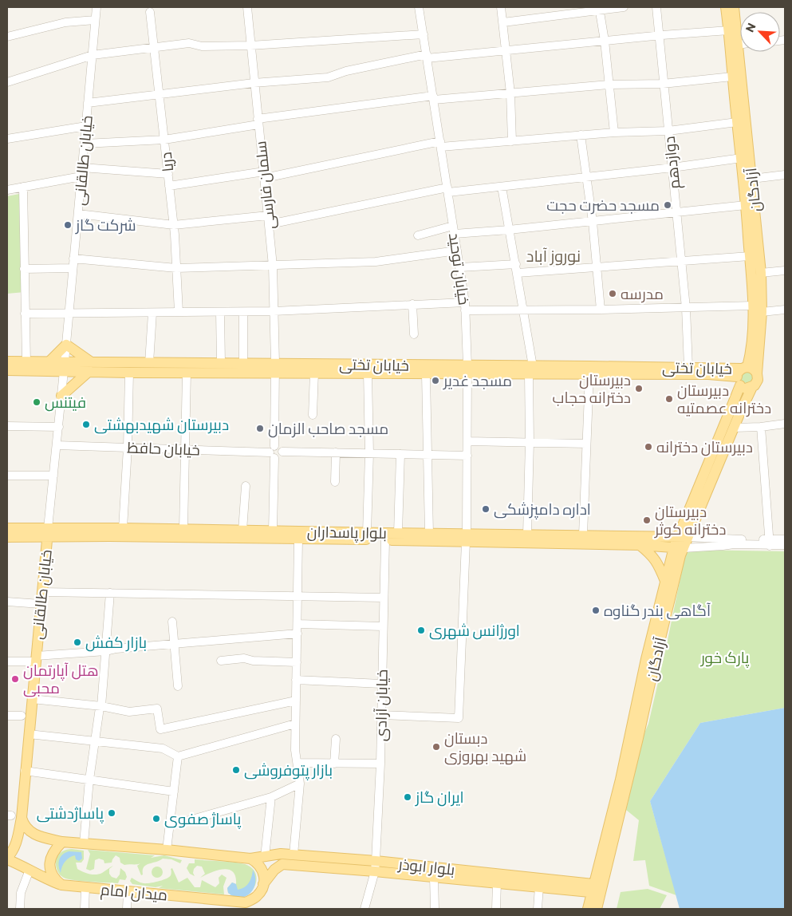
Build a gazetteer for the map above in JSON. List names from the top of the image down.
{
  "streets": {
    "main road": [
      "خیابان طالقانی",
      "آزادگان",
      "خیابان تختی",
      "بلوار پاسداران",
      "بلوار ابوذر",
      "میدان امام"
    ],
    "street": [
      "دریا",
      "دوازدهم",
      "سلمان فارسی",
      "خیابان توحید",
      "خیابان حافظ",
      "خیابان آزادی"
    ]
  },
  "crossings": [
    ["خیابان طالقانی", "خیابان تختی"],
    ["خیابان طالقانی", "خیابان حافظ"],
    ["خیابان طالقانی", "بلوار پاسداران"],
    ["خیابان طالقانی", "میدان امام"],
    ["دوازدهم", "خیابان تختی"],
    ["سلمان فارسی", "خیابان تختی"],
    ["سلمان فارسی", "خیابان حافظ"],
    ["سلمان فارسی", "بلوار پاسداران"],
    ["آزادگان", "خیابان تختی"],
    ["آزادگان", "بلوار پاسداران"],
    ["آزادگان", "بلوار ابوذر"],
    ["خیابان توحید", "خیابان تختی"],
    ["خیابان توحید", "بلوار پاسداران"],
    ["خیابان توحید", "خیابان آزادی"],
    ["بلوار پاسداران", "خیابان آزادی"],
    ["خیابان آزادی", "بلوار ابوذر"]
  ],
  "districts": ["نوروز آباد"],
  "parks": ["پارک خور"],
  "places": [
    "مسجد حضرت حجت",
    "شرکت گاز",
    "مدرسه",
    "مسجد غدیر",
    "دبیرستان دخترانه حجاب",
    "دبیرستان دخترانه عصمتیه",
    "فیتنس",
    "دبیرستان شهیدبهشتی",
    "مسجد صاحب الزمان",
    "دبیرستان دخترانه",
    "اداره دامپزشکی",
    "دبیرستان دخترانه کوثر",
    "آگاهی بندر گناوه",
    "اورژانس شهری",
    "بازار کفش",
    "هتل آپارتمان محبی",
    "دبستان شهید بهروزی",
    "بازار پتوفروشی",
    "ایران گاز",
    "پاساژدشتی",
    "پاساژ صفوی"
  ],
  "north": "top left"
}
